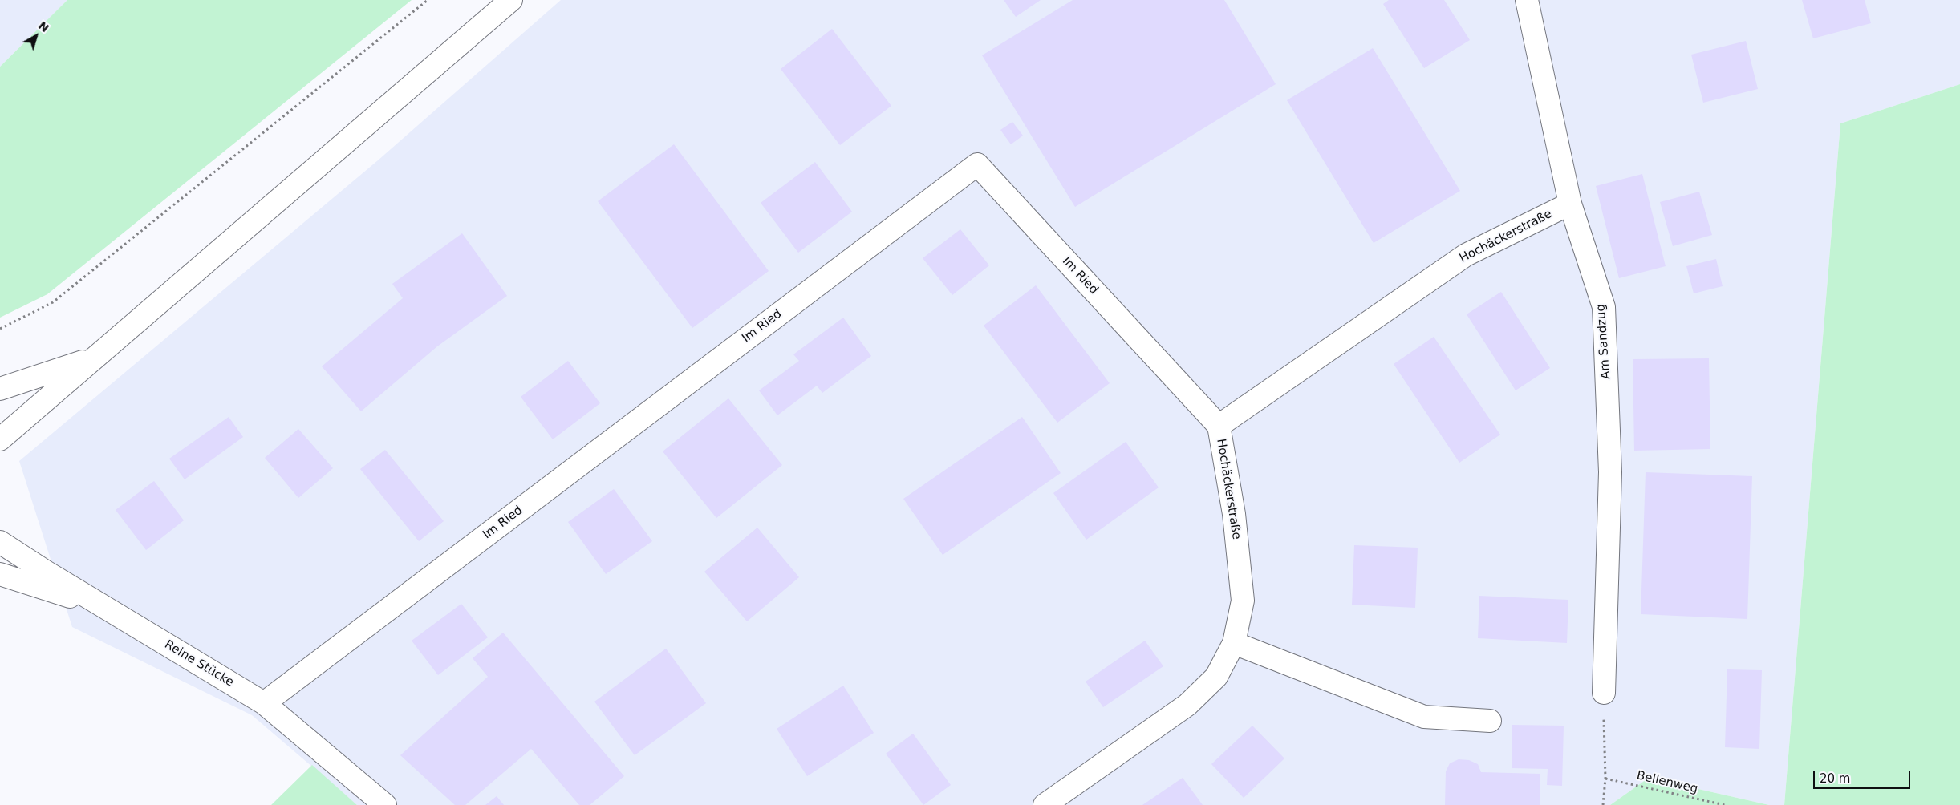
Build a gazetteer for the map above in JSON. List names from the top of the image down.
{
  "streets": {
    "street": [
      "Hochäckerstraße",
      "Im Ried",
      "Am Sandzug",
      "Reine Stücke"
    ],
    "path": ["Bellenweg"]
  },
  "crossings": [
    ["Hochäckerstraße", "Im Ried"],
    ["Hochäckerstraße", "Am Sandzug"],
    ["Im Ried", "Reine Stücke"]
  ],
  "scale_bar": "20 m",
  "north": "top right"
}
